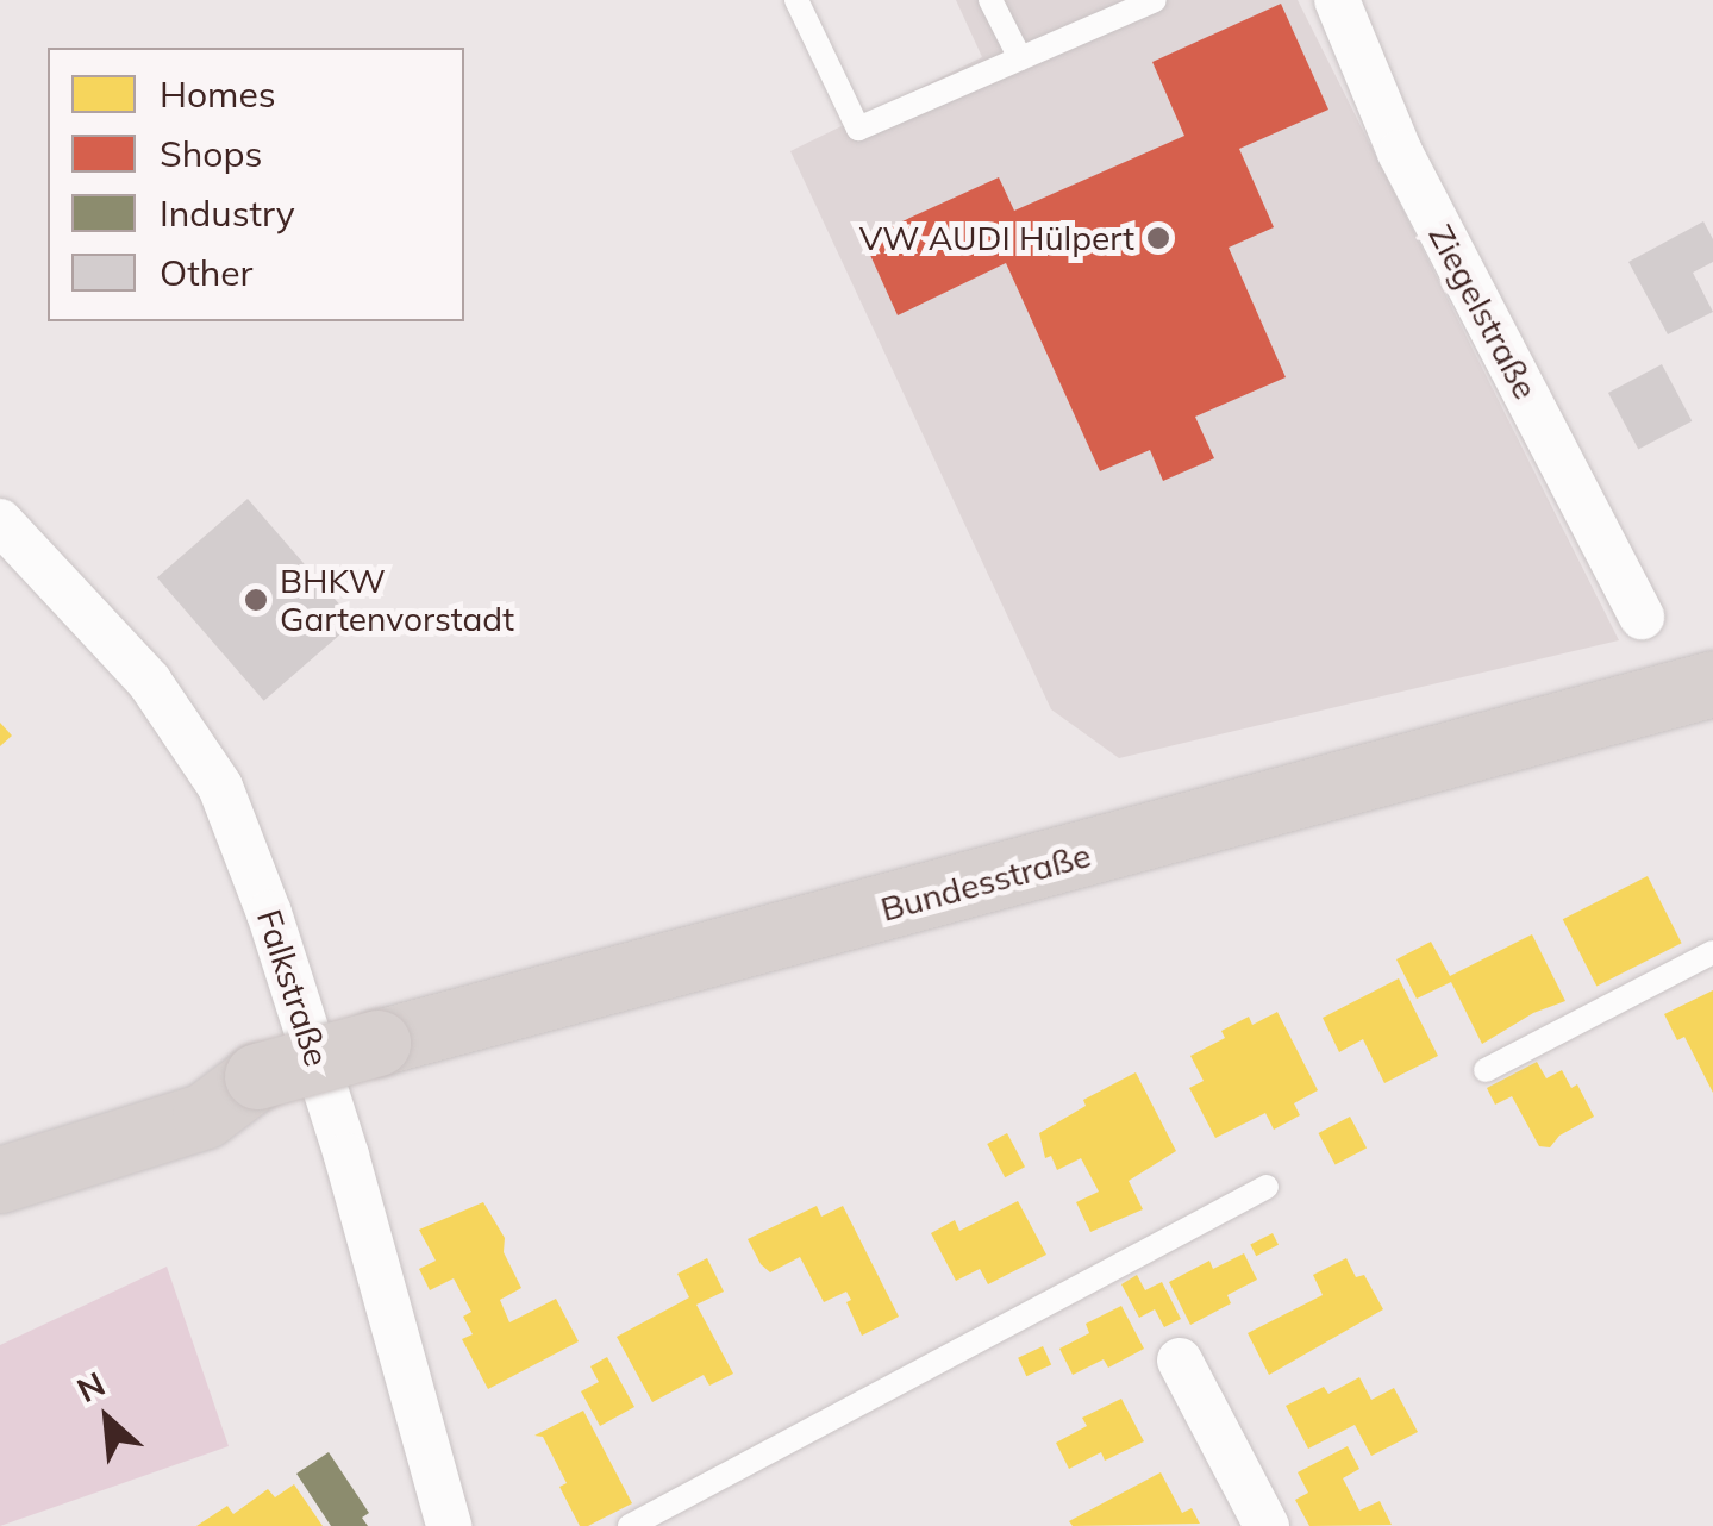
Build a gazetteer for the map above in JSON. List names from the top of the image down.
{
  "streets": {
    "main road": ["Bundesstraße"],
    "street": ["Ziegelstraße", "Falkstraße"]
  },
  "places": ["VW AUDI Hülpert", "BHKW Gartenvorstadt"],
  "legend": [
    "Homes",
    "Shops",
    "Industry",
    "Other"
  ],
  "north": "top left"
}
